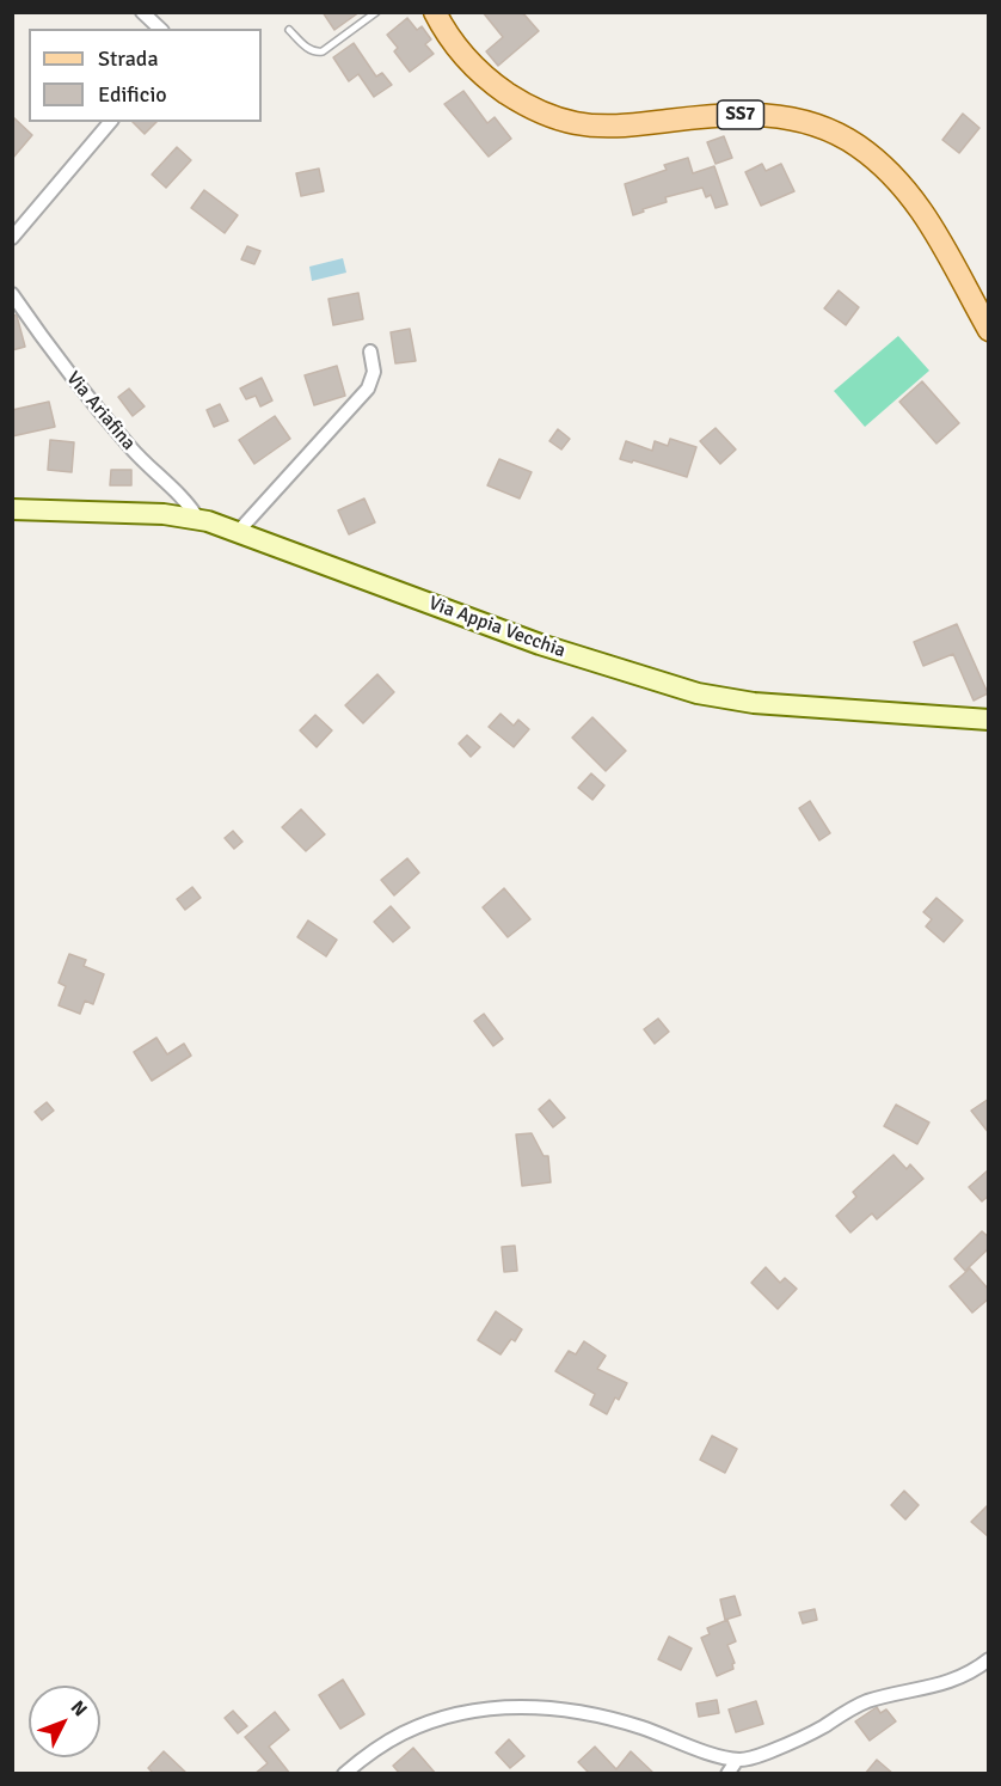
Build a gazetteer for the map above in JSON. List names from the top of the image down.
{
  "streets": {
    "main road": ["SS7", "Via Appia Vecchia"],
    "street": ["Via Ariafina"]
  },
  "crossings": [
    ["Via Ariafina", "Via Appia Vecchia"]
  ],
  "legend": ["Strada", "Edificio"],
  "north": "top right"
}
